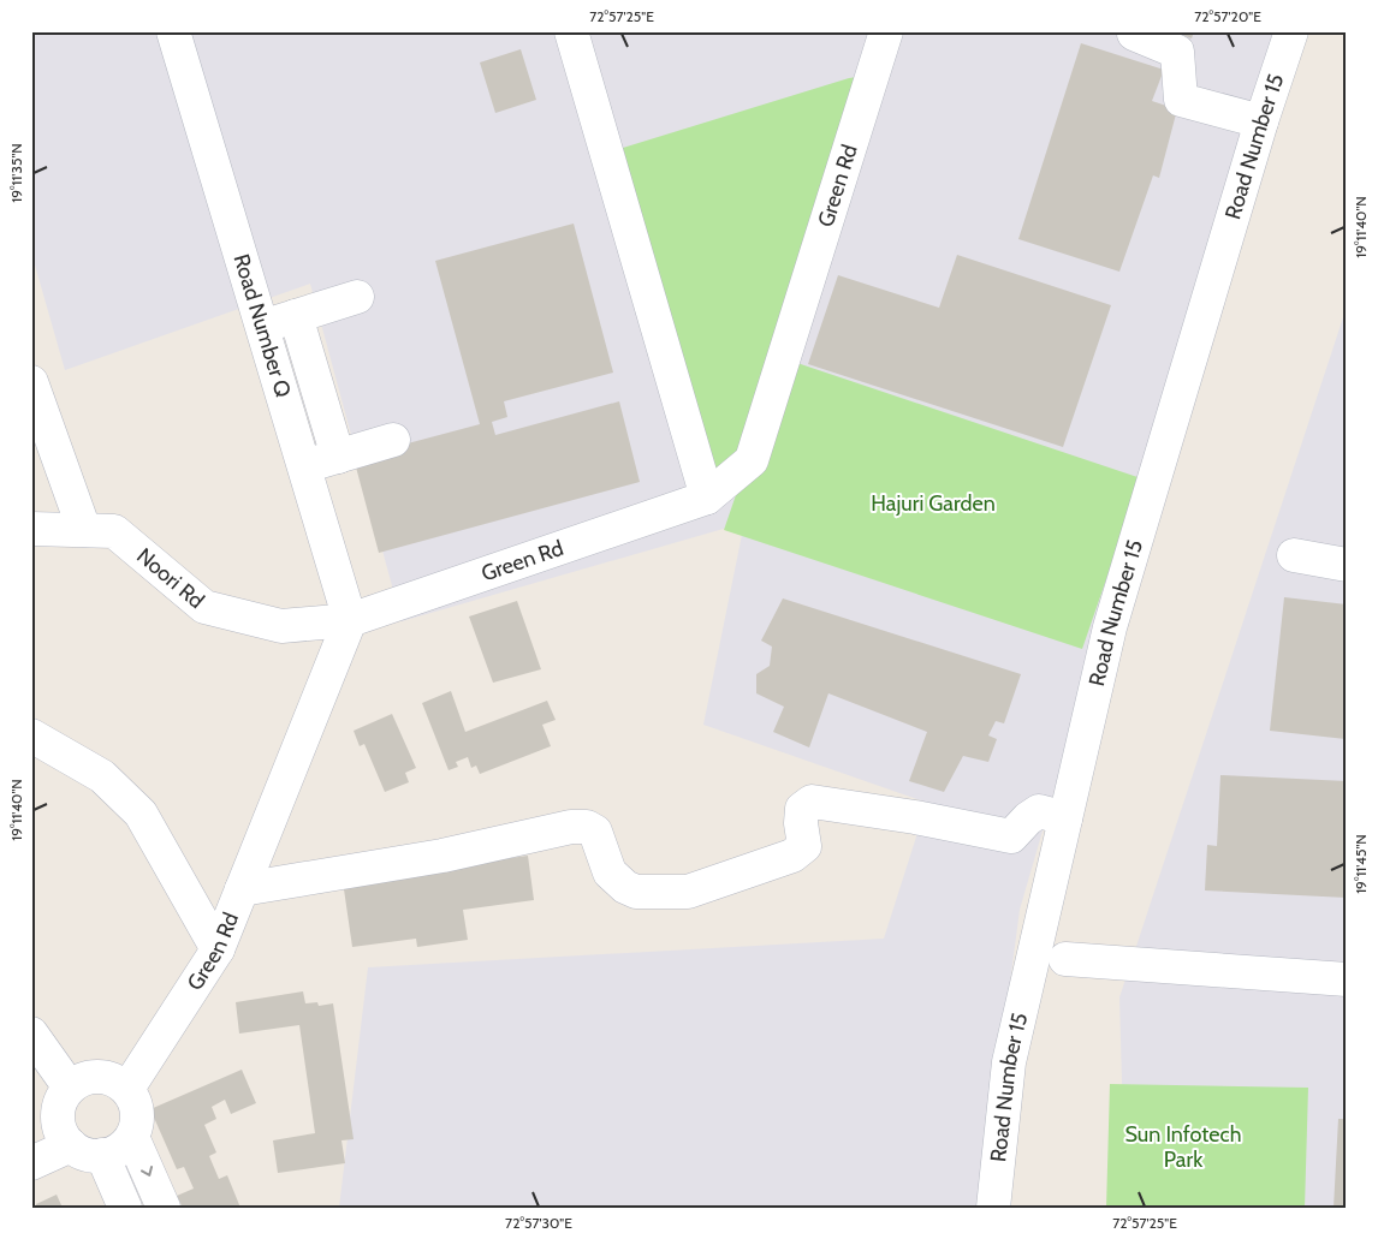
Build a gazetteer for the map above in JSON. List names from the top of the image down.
{
  "streets": {
    "street": [
      "Road Number 15",
      "Green Rd",
      "Road Number Q",
      "Noori Rd"
    ]
  },
  "crossings": [
    ["Green Rd", "Road Number Q"],
    ["Green Rd", "Noori Rd"],
    ["Road Number Q", "Noori Rd"]
  ],
  "parks": ["Hajuri Garden", "Sun Infotech Park"],
  "coordinates": [
    "72°57'25\"E",
    "72°57'20\"E",
    "19°11'35\"N",
    "19°11'40\"N",
    "19°11'45\"N",
    "72°57'30\"E"
  ]
}
